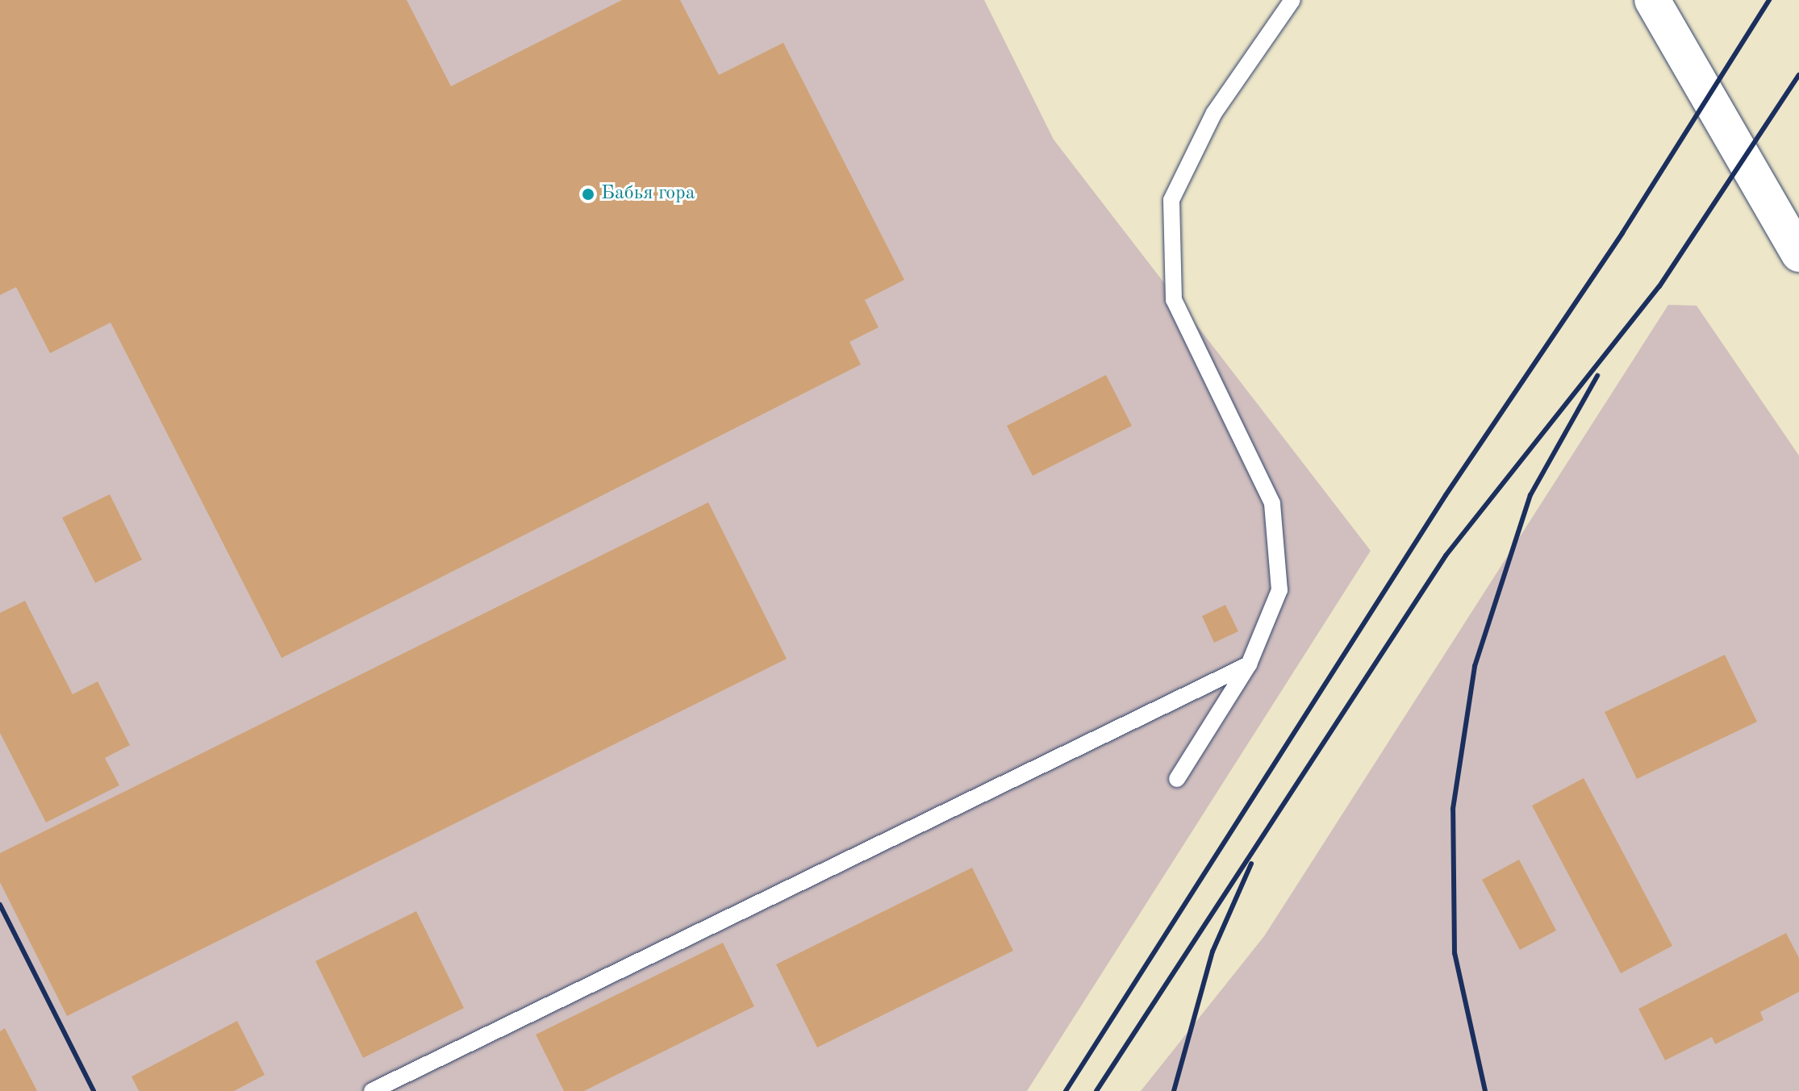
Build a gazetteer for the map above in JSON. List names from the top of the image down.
{
  "places": ["Бабья гора"]
}
